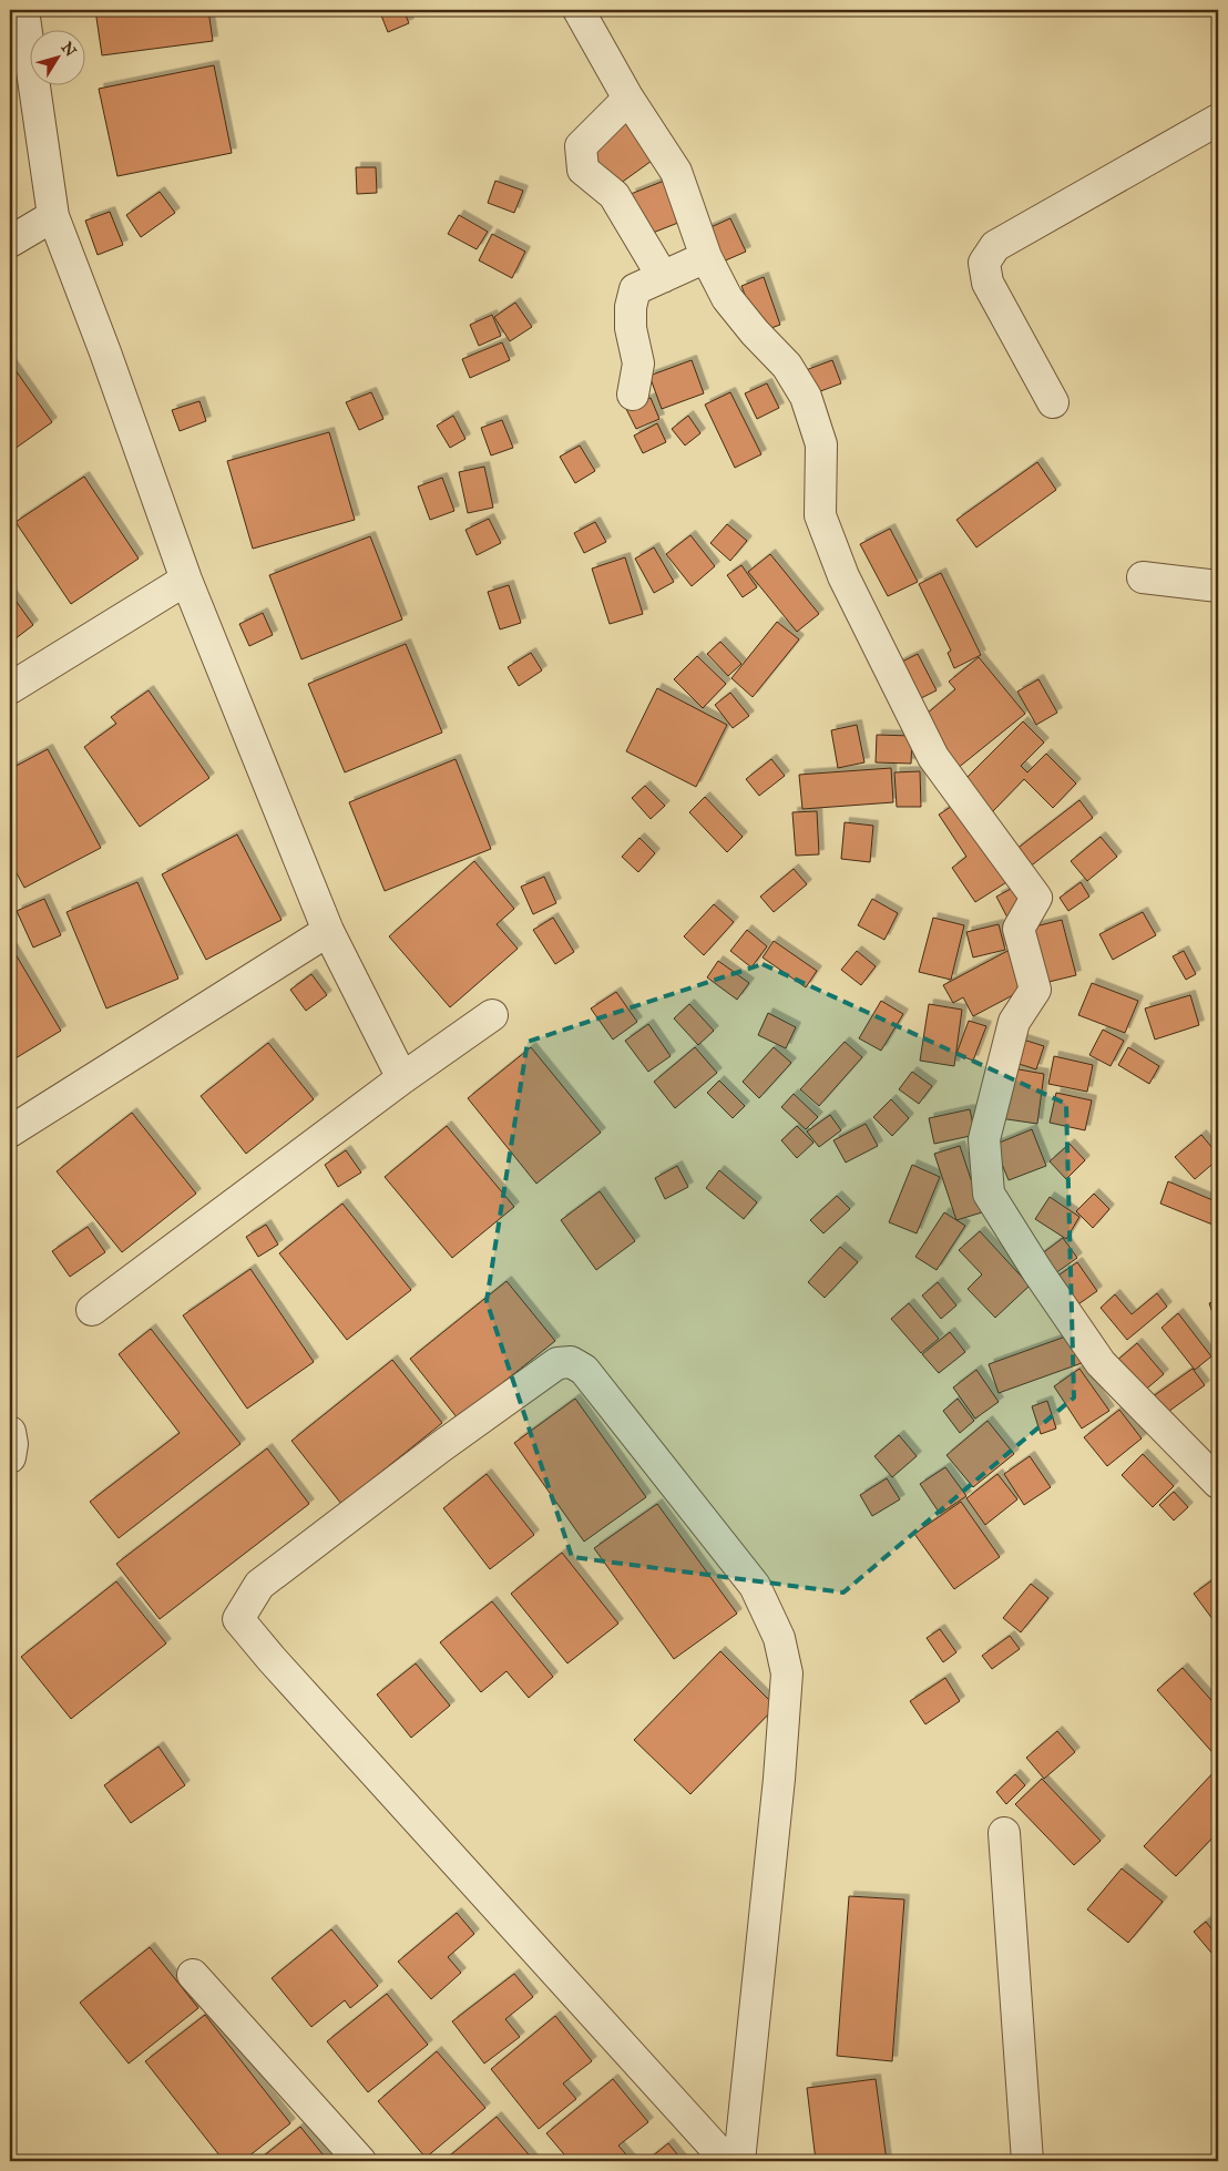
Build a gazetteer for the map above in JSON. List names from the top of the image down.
{
  "north": "top right"
}
